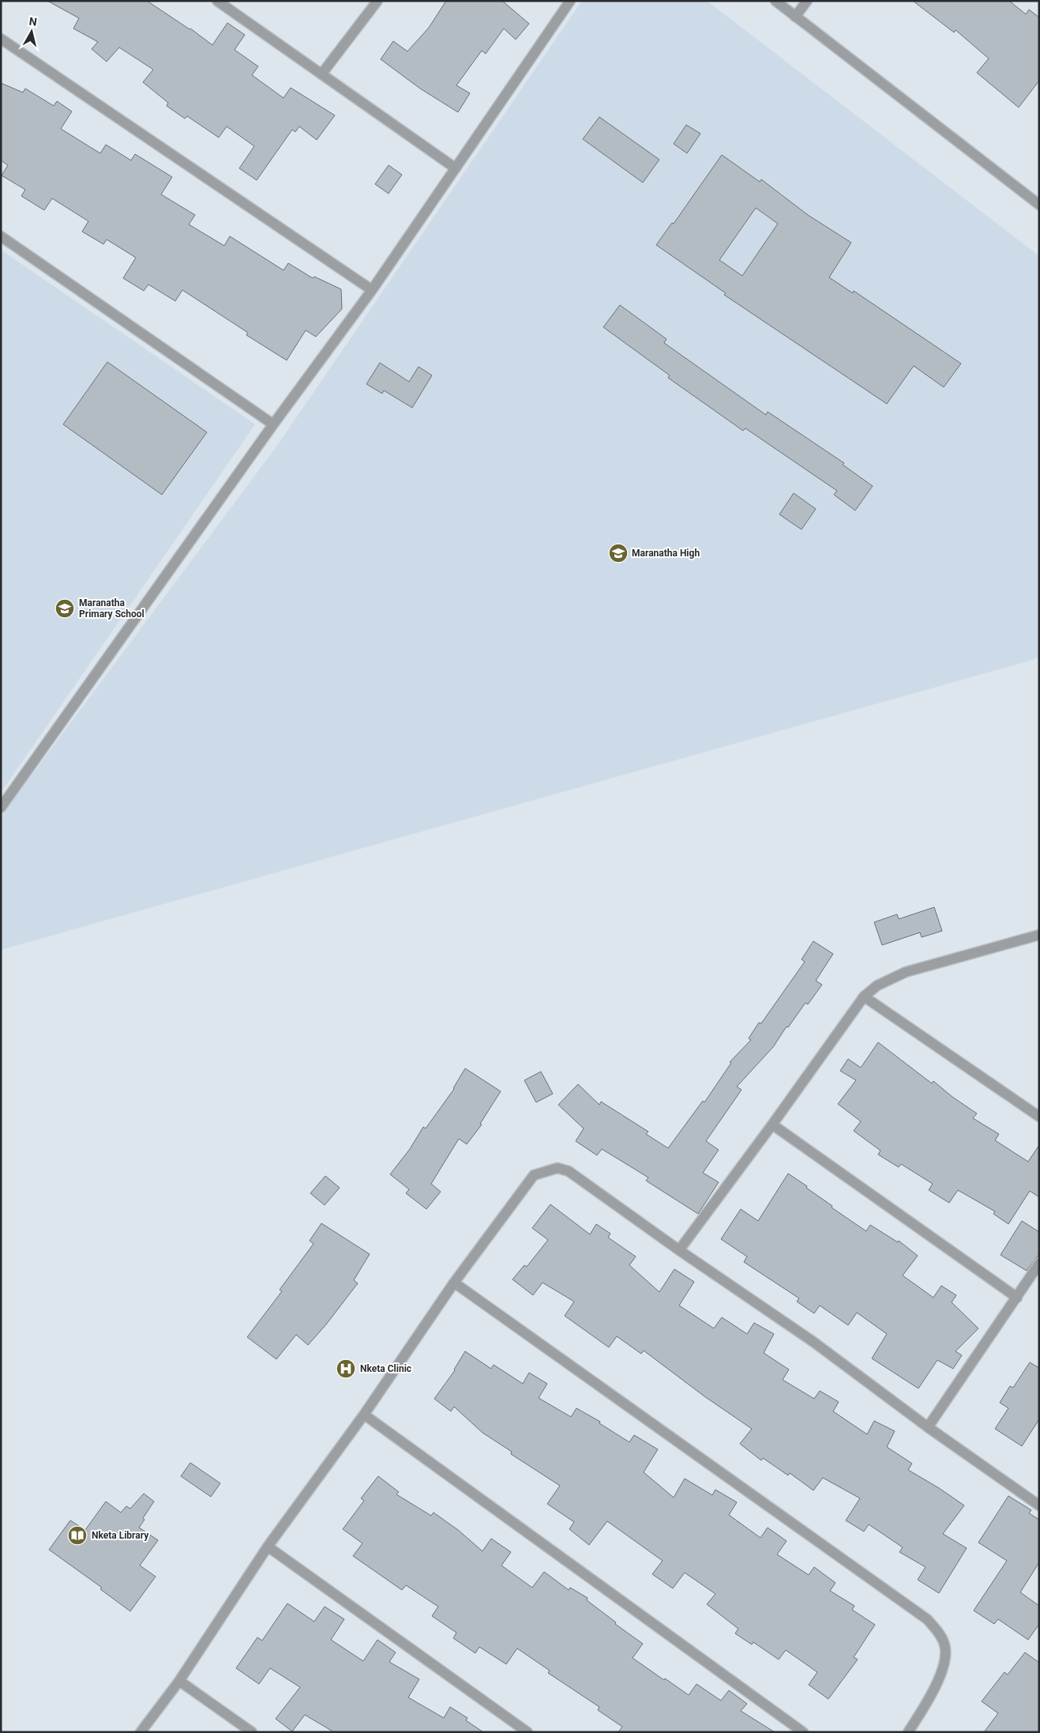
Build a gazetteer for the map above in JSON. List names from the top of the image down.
{
  "places": {
    "school or university": ["Maranatha High", "Maranatha Primary School"],
    "hospital": ["Nketa Clinic"],
    "library": ["Nketa Library"]
  },
  "north": "top"
}
